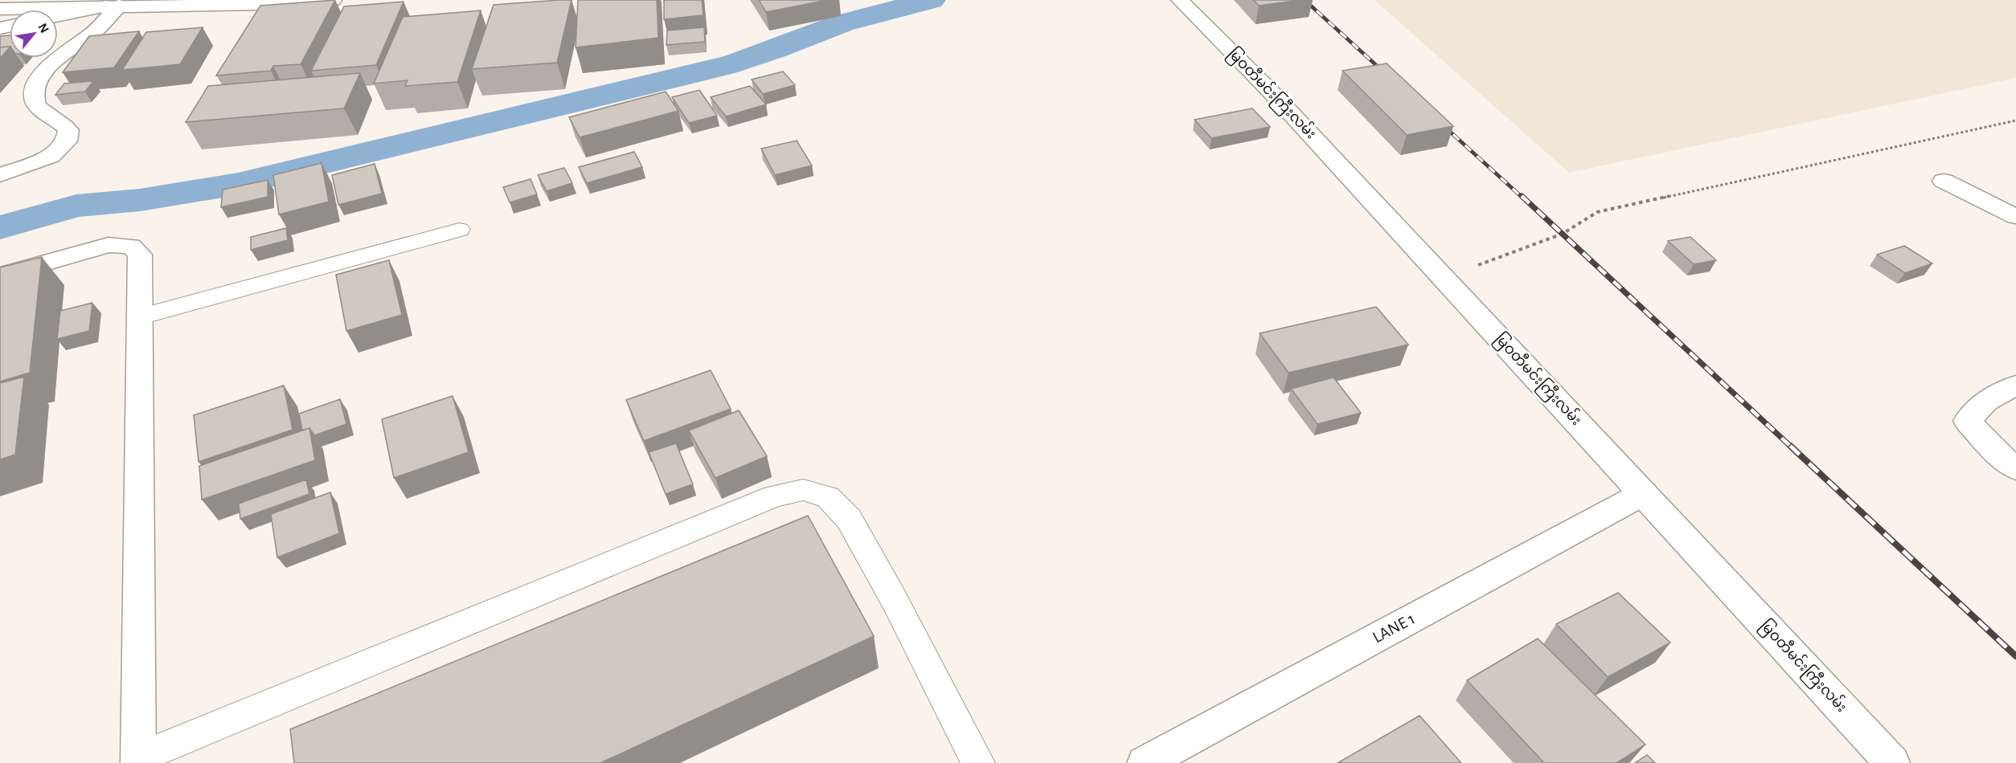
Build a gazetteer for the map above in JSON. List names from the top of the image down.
{
  "streets": {
    "street": ["မြဝတီမင်းကြီးလမ်း", "LANE 1"]
  },
  "crossings": [
    ["မြဝတီမင်းကြီးလမ်း", "LANE 1"]
  ],
  "north": "top right"
}
